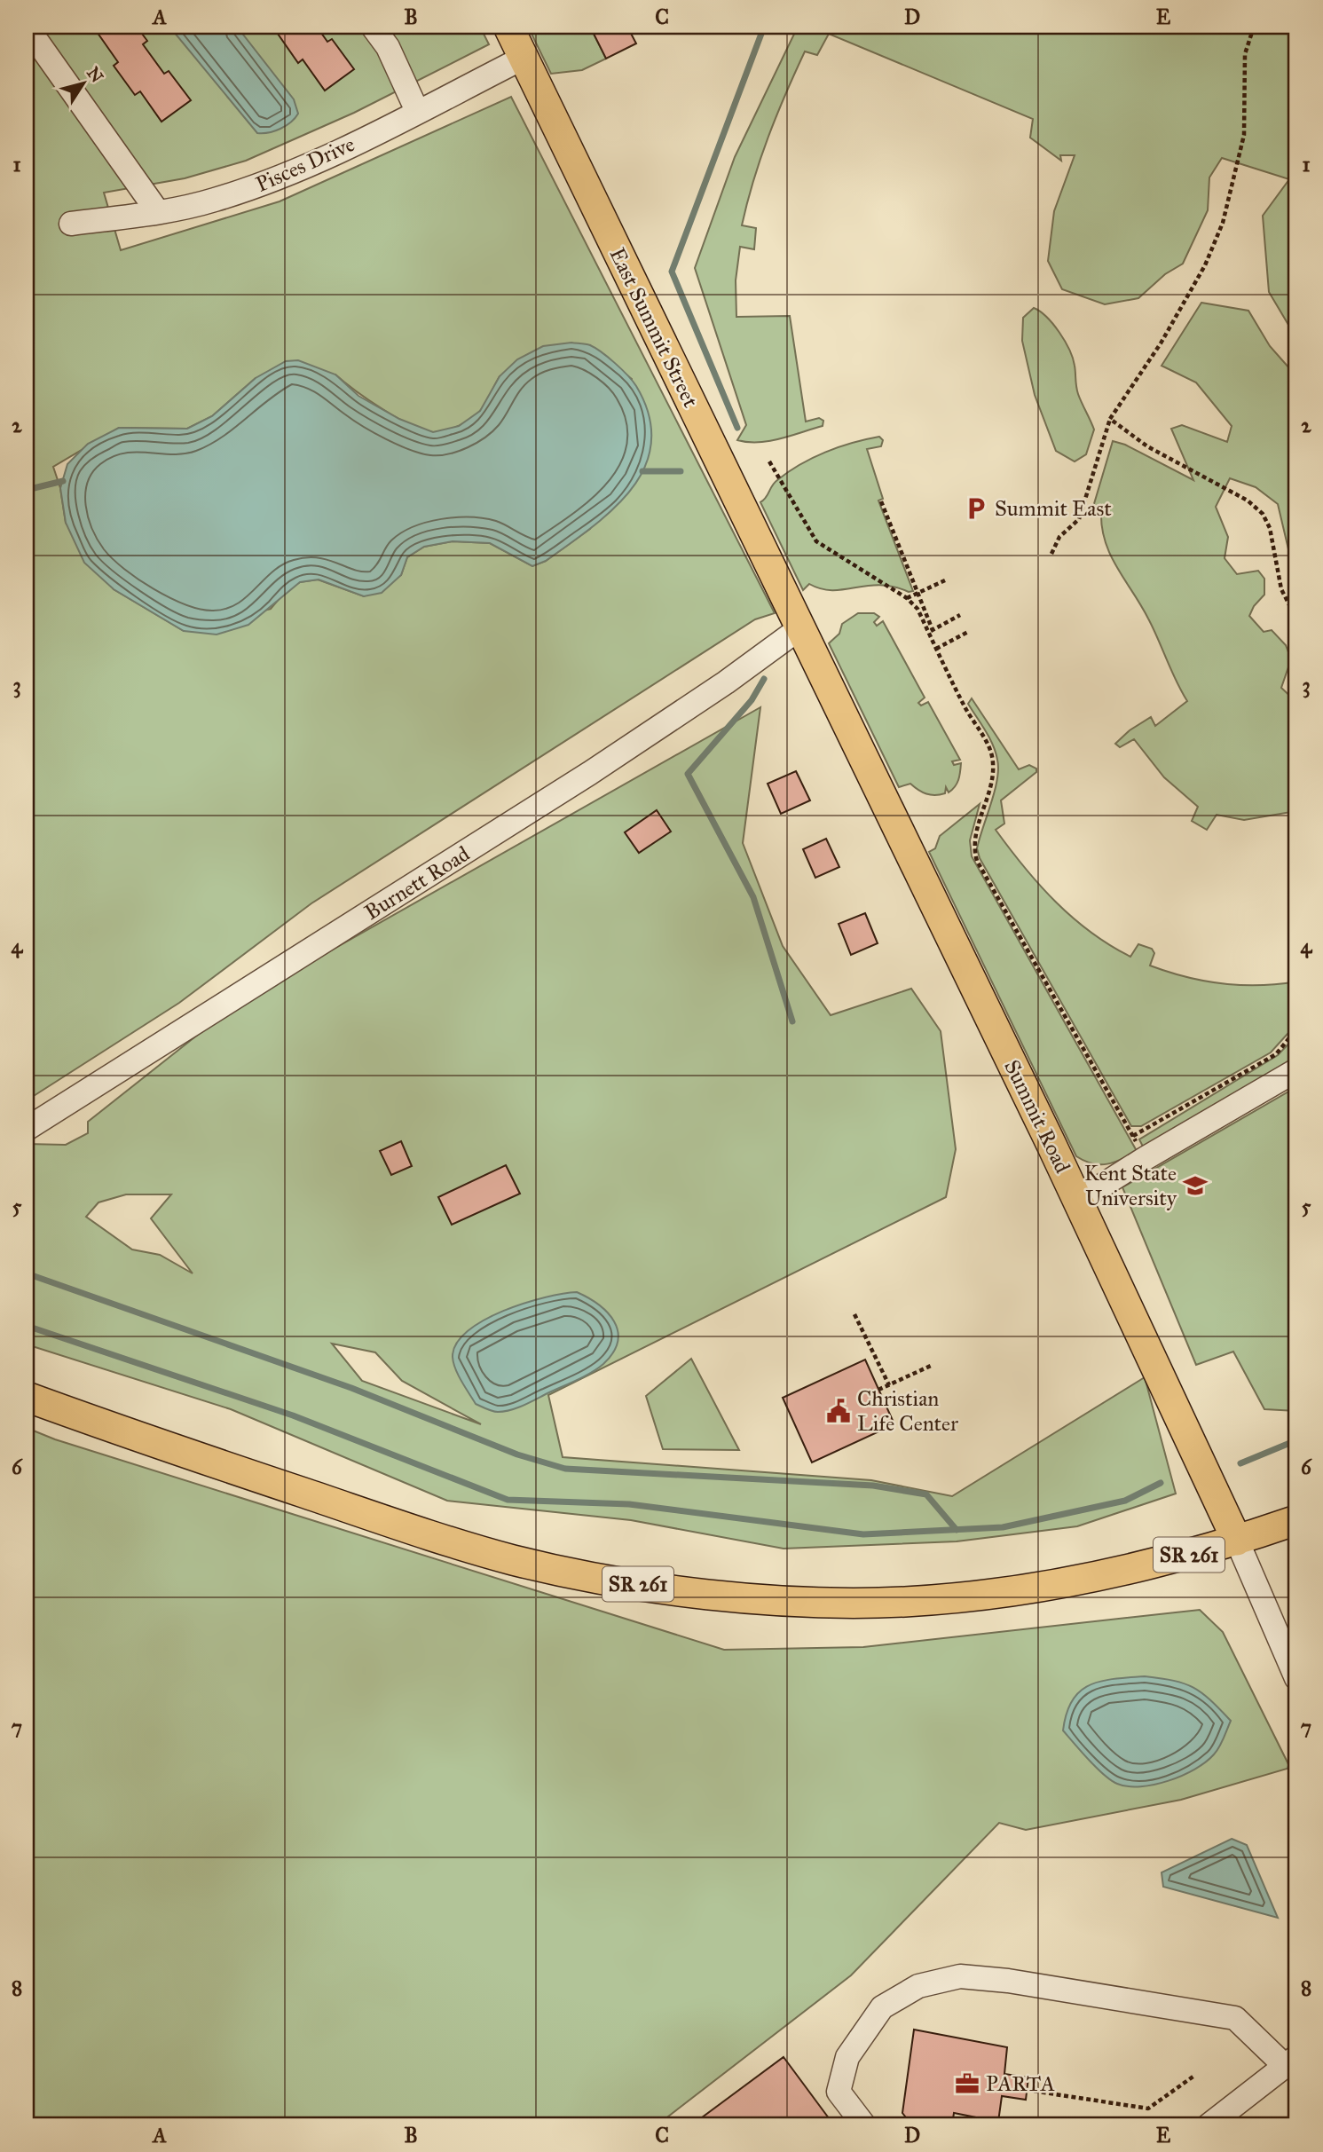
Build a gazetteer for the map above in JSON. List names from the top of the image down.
{
  "streets": {
    "main road": ["East Summit Street", "Summit Road", "SR 261"],
    "street": ["Pisces Drive", "Burnett Road"]
  },
  "crossings": [
    ["Pisces Drive", "East Summit Street"],
    ["East Summit Street", "Burnett Road"],
    ["East Summit Street", "Summit Road"],
    ["Burnett Road", "Summit Road"],
    ["Summit Road", "SR 261"]
  ],
  "places": {
    "parking": ["Summit East"],
    "school or university": ["Kent State University"],
    "public building": ["Christian Life Center"],
    "office": ["PARTA"]
  },
  "north": "top right",
  "grid": {
    "columns": [
      "A",
      "B",
      "C",
      "D",
      "E"
    ],
    "rows": [
      "1",
      "2",
      "3",
      "4",
      "5",
      "6",
      "7",
      "8"
    ]
  }
}
